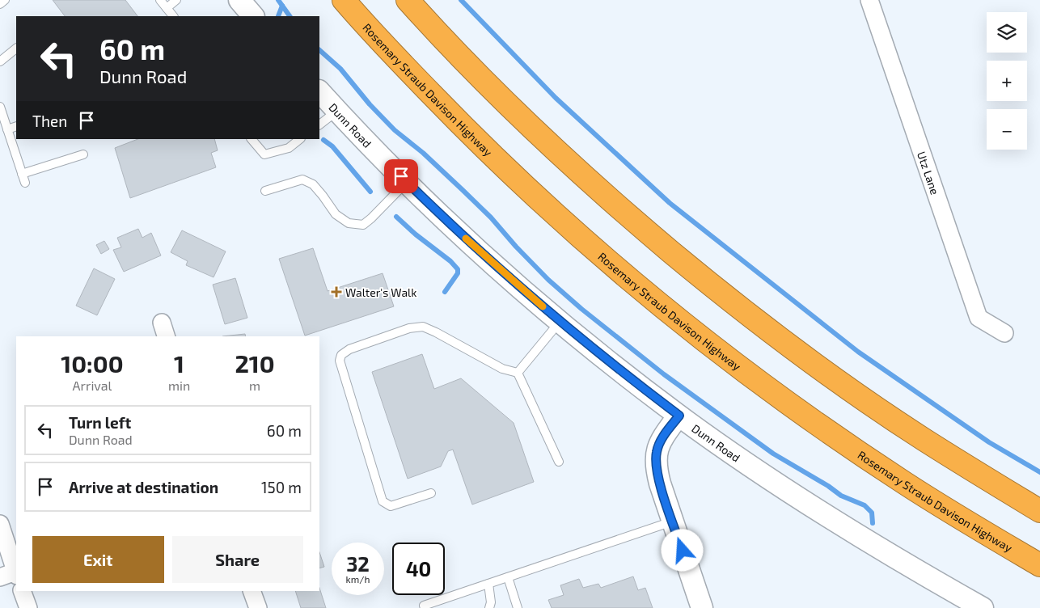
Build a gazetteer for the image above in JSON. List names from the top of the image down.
{
  "streets": {
    "highway": ["Rosemary Straub Davison Highway"],
    "street": ["Dunn Road", "Utz Lane"]
  },
  "places": {
    "health": ["Walter's Walk"]
  },
  "page": {
    "map_buttons": ["+", "−"],
    "turn": ["60 m", "Dunn Road"],
    "then": "Then",
    "eta": [
      "10:00",
      "Arrival",
      "1",
      "min",
      "210",
      "m"
    ],
    "list": [
      {
        "name": "Turn left",
        "note": "Dunn Road",
        "value": "60 m"
      },
      {
        "name": "Arrive at destination",
        "value": "150 m"
      }
    ],
    "buttons": ["Exit", "Share"],
    "speed": "32 km/h",
    "limit": "40"
  }
}
